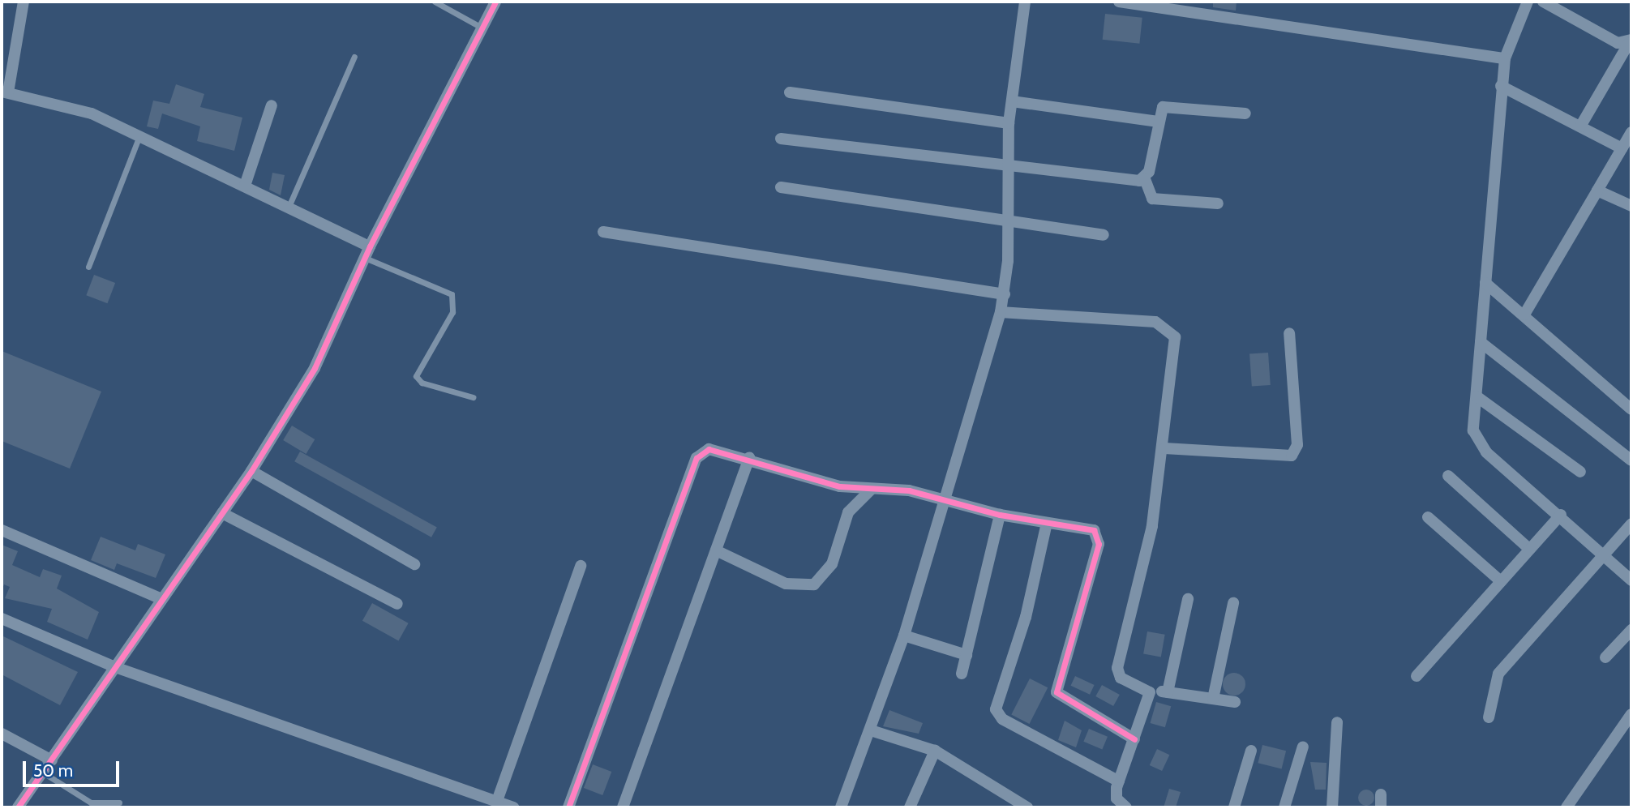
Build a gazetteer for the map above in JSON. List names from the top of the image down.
{
  "scale_bar": "50 m"
}
